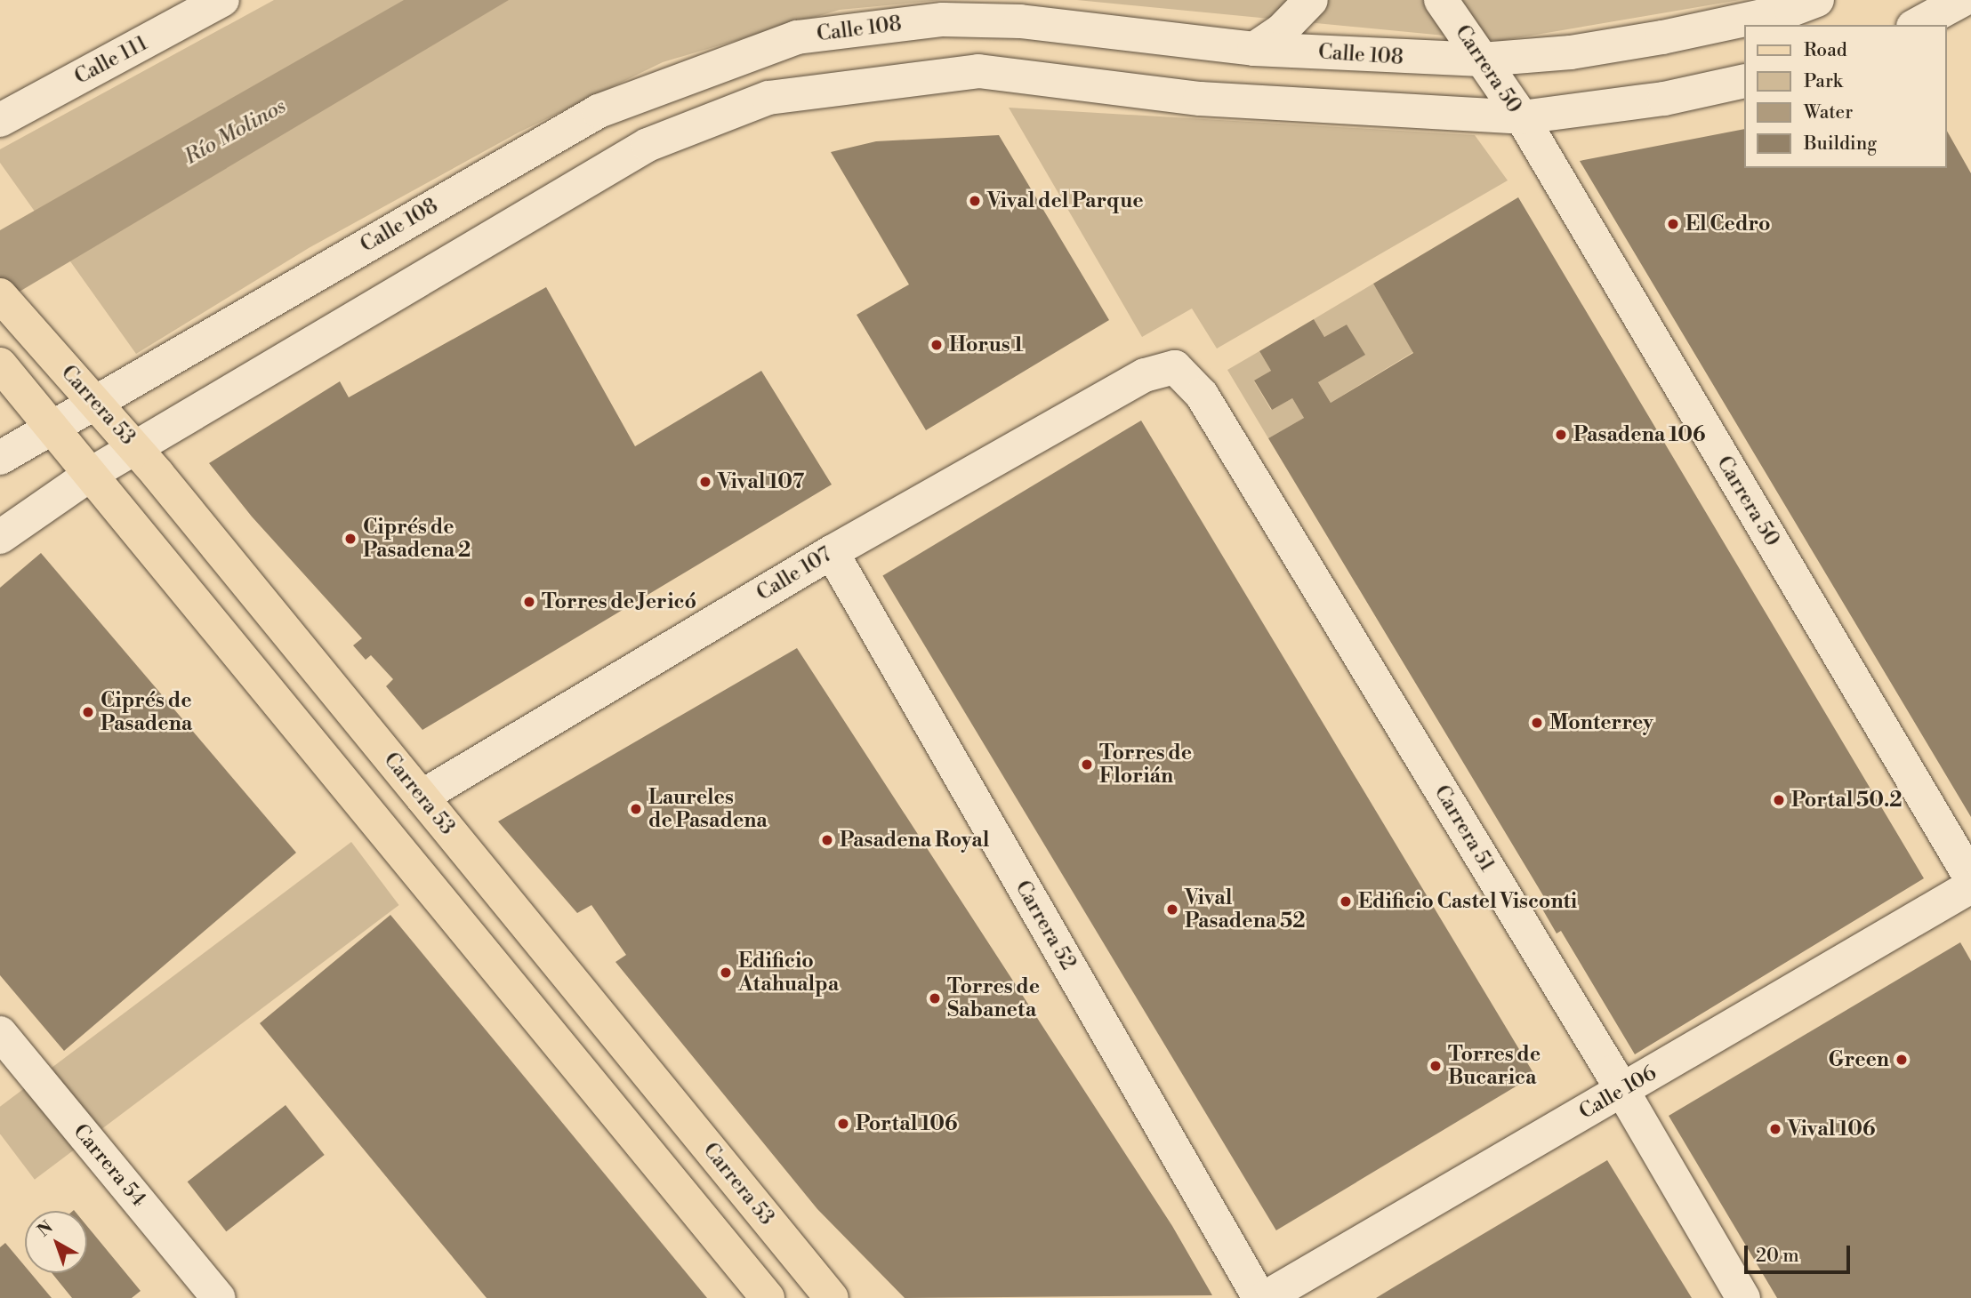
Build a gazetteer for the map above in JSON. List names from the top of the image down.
{
  "streets": {
    "main road": ["Carrera 53"],
    "street": [
      "Calle 108",
      "Calle 111",
      "Carrera 50",
      "Calle 107",
      "Carrera 51",
      "Carrera 52",
      "Calle 106",
      "Carrera 54"
    ]
  },
  "crossings": [
    ["Calle 108", "Carrera 50"],
    ["Calle 108", "Carrera 53"],
    ["Carrera 53", "Calle 107"],
    ["Calle 107", "Carrera 51"],
    ["Calle 107", "Carrera 52"],
    ["Carrera 51", "Calle 106"]
  ],
  "water": ["Río Molinos"],
  "places": [
    "Vival del Parque",
    "El Cedro",
    "Horus 1",
    "Pasadena 106",
    "Vival 107",
    "Ciprés de Pasadena 2",
    "Torres de Jericó",
    "Ciprés de Pasadena",
    "Monterrey",
    "Torres de Florián",
    "Portal 50.2",
    "Laureles de Pasadena",
    "Pasadena Royal",
    "Edificio Castel Visconti",
    "Vival Pasadena 52",
    "Edificio Atahualpa",
    "Torres de Sabaneta",
    "Green",
    "Torres de Bucarica",
    "Portal 106",
    "Vival 106"
  ],
  "legend": [
    "Road",
    "Park",
    "Water",
    "Building"
  ],
  "scale_bar": "20 m",
  "north": "top left"
}
